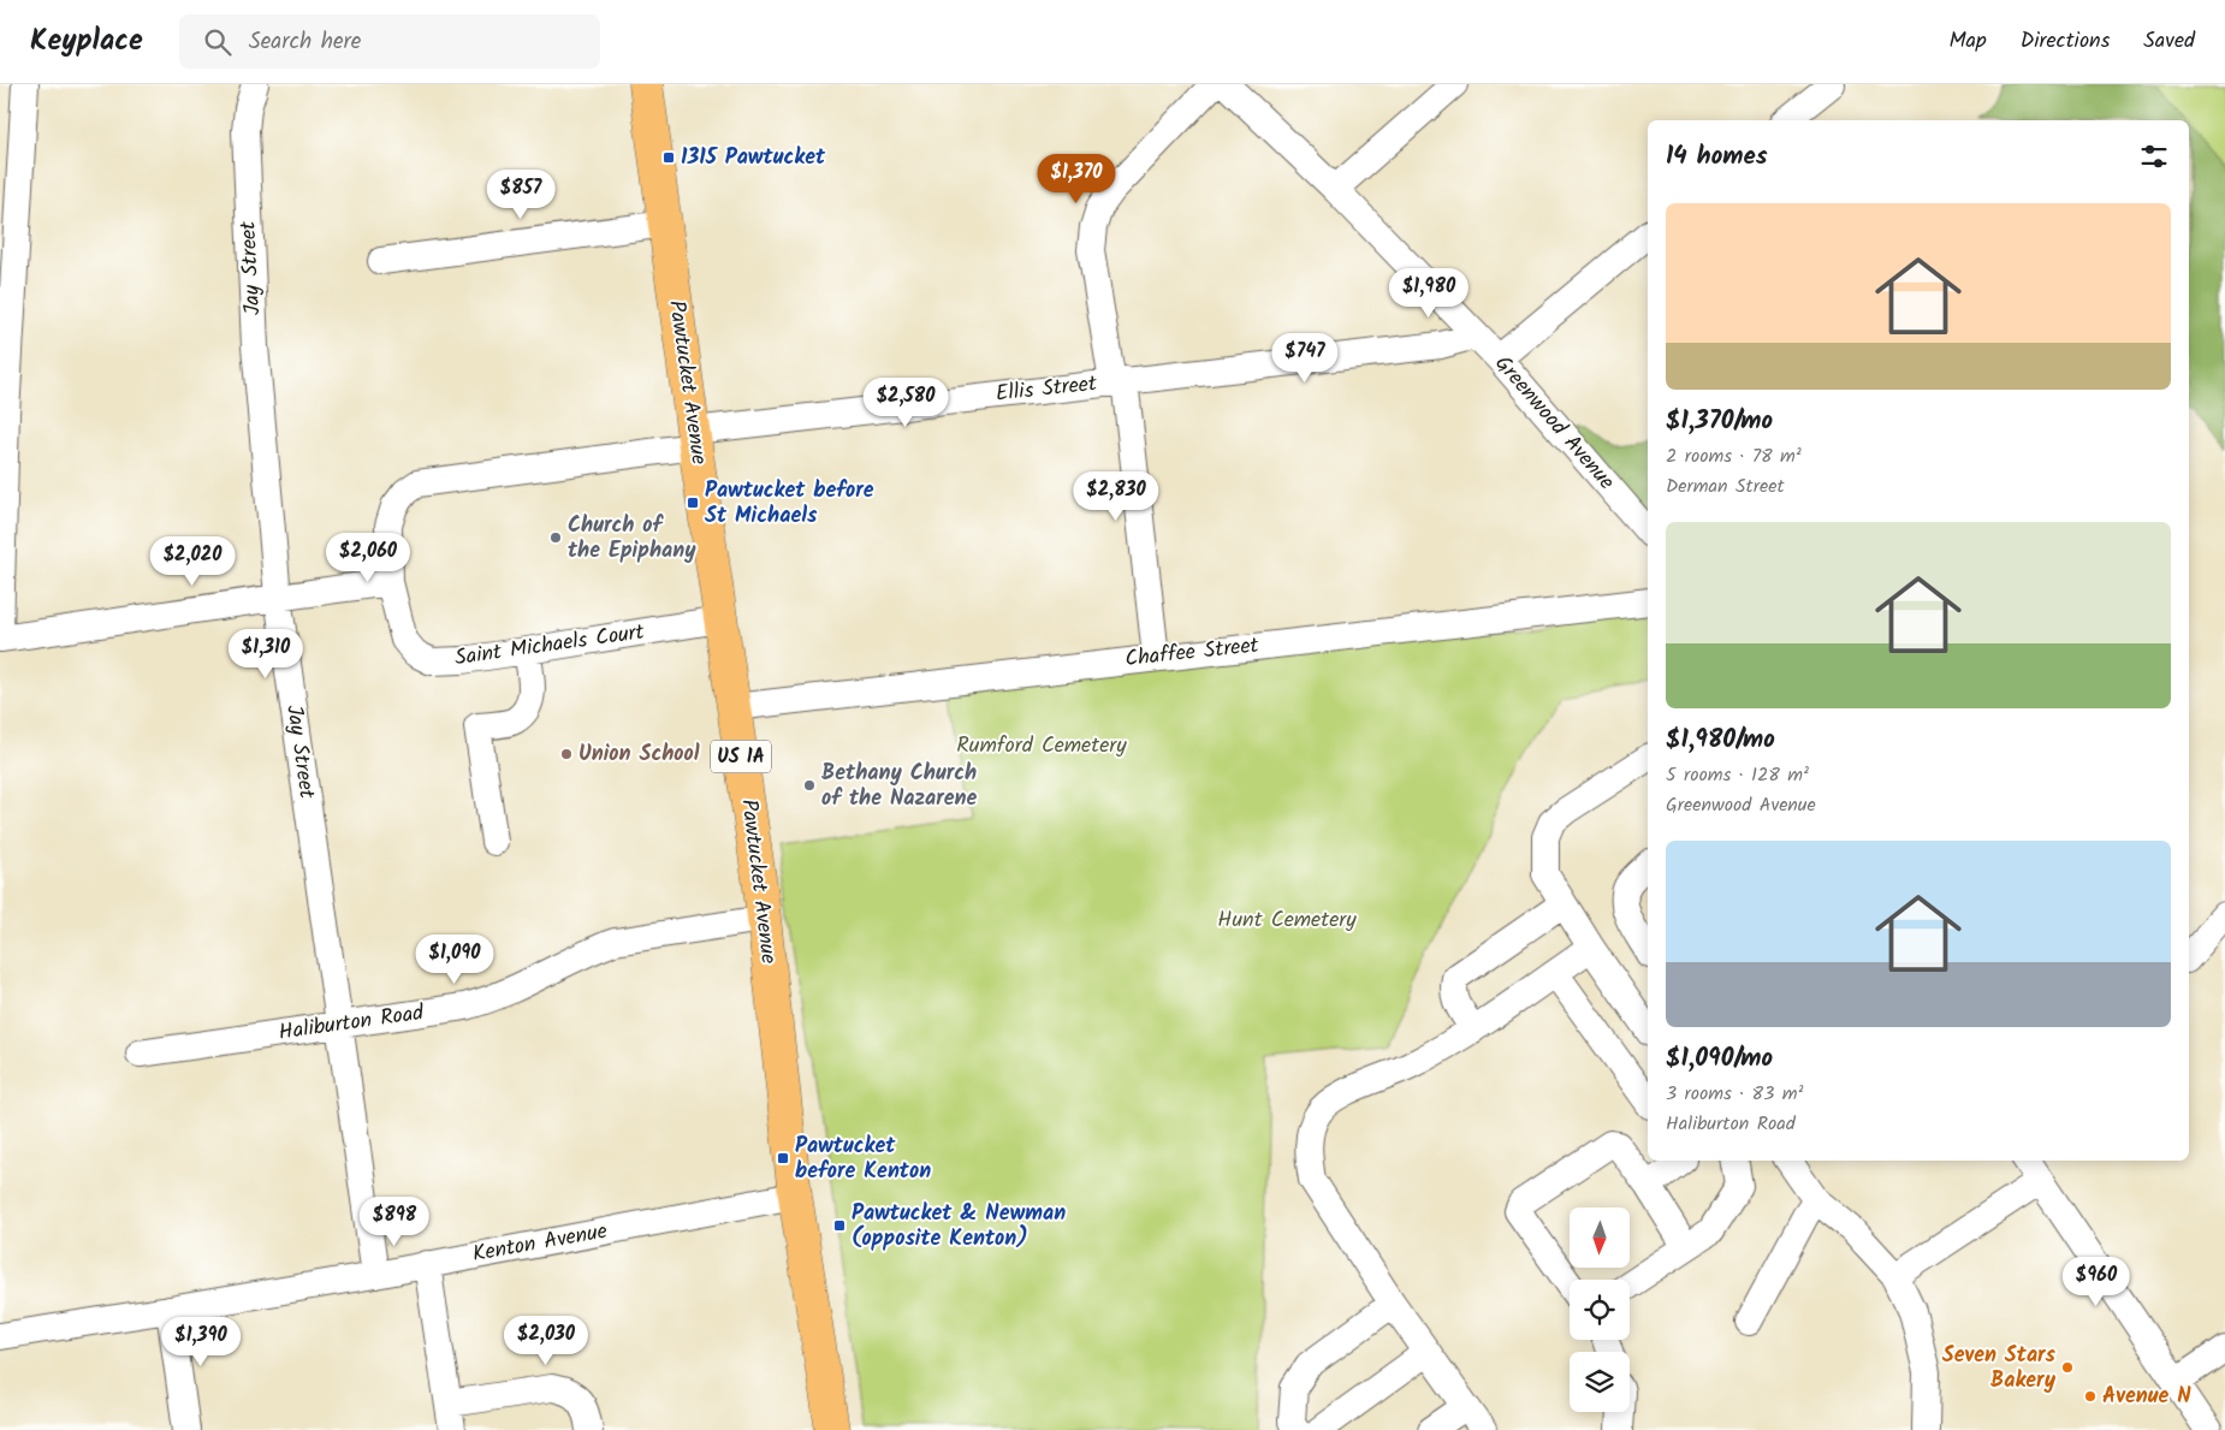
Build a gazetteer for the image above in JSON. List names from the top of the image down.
{
  "streets": {
    "main road": ["Pawtucket Avenue", "US 1A"],
    "street": [
      "Jay Street",
      "Ellis Street",
      "Greenwood Avenue",
      "Saint Michaels Court",
      "Chaffee Street",
      "Haliburton Road",
      "Kenton Avenue"
    ]
  },
  "crossings": [
    ["Jay Street", "Haliburton Road"],
    ["Jay Street", "Kenton Avenue"],
    ["Pawtucket Avenue", "Ellis Street"],
    ["Pawtucket Avenue", "Saint Michaels Court"],
    ["Pawtucket Avenue", "Chaffee Street"],
    ["Pawtucket Avenue", "Haliburton Road"],
    ["Pawtucket Avenue", "Kenton Avenue"],
    ["Ellis Street", "Greenwood Avenue"],
    ["Ellis Street", "Saint Michaels Court"]
  ],
  "parks": ["Rumford Cemetery", "Hunt Cemetery"],
  "places": {
    "transit": [
      "1315 Pawtucket",
      "Pawtucket before St Michaels",
      "Pawtucket before Kenton",
      "Pawtucket & Newman (opposite Kenton)"
    ],
    "other": [
      "Church of the Epiphany",
      "Union School",
      "Bethany Church of the Nazarene",
      "Seven Stars Bakery",
      "Avenue N"
    ]
  },
  "north": "bottom",
  "page": {
    "header": "Keyplace",
    "search": "Search here",
    "nav": ["Map", "Directions", "Saved"],
    "heading": "14 homes",
    "price": [
      "$1,370",
      "$857",
      "$1,980",
      "$747",
      "$2,580",
      "$2,830",
      "$2,060",
      "$2,020",
      "$1,310",
      "$1,090",
      "$898",
      "$960",
      "$2,030",
      "$1,390"
    ],
    "list": [
      {
        "name": "$1,370/mo",
        "note": "2 rooms · 78 m² · Derman Street"
      },
      {
        "name": "$1,980/mo",
        "note": "5 rooms · 128 m² · Greenwood Avenue"
      },
      {
        "name": "$1,090/mo",
        "note": "3 rooms · 83 m² · Haliburton Road"
      }
    ]
  }
}
